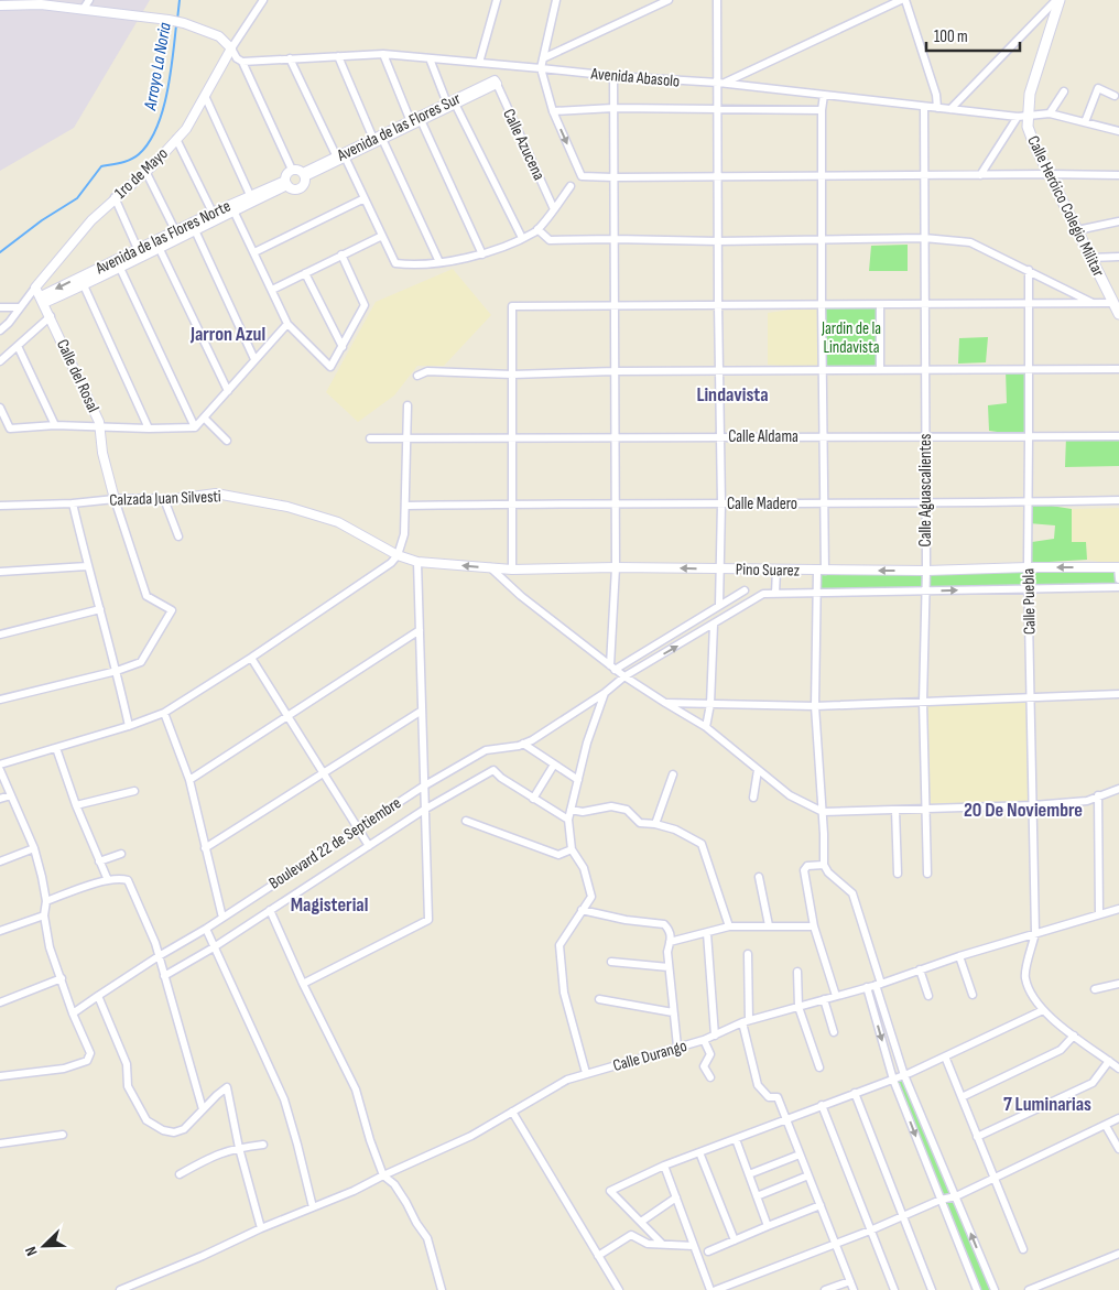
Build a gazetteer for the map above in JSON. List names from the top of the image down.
{
  "streets": {
    "main road": ["Calle Heróico Colegio Militar"],
    "street": [
      "Avenida Abasolo",
      "Avenida de las Flores Sur",
      "Calle Azucena",
      "1ro de Mayo",
      "Avenida de las Flores Norte",
      "Calle del Rosal",
      "Calle Aldama",
      "Calle Aguascalientes",
      "Calzada Juan Silvesti",
      "Calle Madero",
      "Pino Suarez",
      "Calle Puebla",
      "Boulevard 22 de Septiembre",
      "Calle Durango"
    ]
  },
  "crossings": [
    ["Avenida Abasolo", "Calle Heróico Colegio Militar"],
    ["Avenida Abasolo", "Calle Aguascalientes"],
    ["Avenida de las Flores Sur", "Calle Azucena"],
    ["Avenida de las Flores Sur", "Avenida de las Flores Norte"],
    ["1ro de Mayo", "Calle del Rosal"],
    ["Avenida de las Flores Norte", "Calle del Rosal"],
    ["Calle del Rosal", "Calzada Juan Silvesti"],
    ["Calle Aldama", "Calle Aguascalientes"],
    ["Calle Aldama", "Calle Puebla"],
    ["Calle Aguascalientes", "Calle Madero"],
    ["Calle Aguascalientes", "Pino Suarez"],
    ["Calle Aguascalientes", "Boulevard 22 de Septiembre"],
    ["Calzada Juan Silvesti", "Pino Suarez"],
    ["Calle Madero", "Calle Puebla"],
    ["Pino Suarez", "Calle Puebla"],
    ["Calle Puebla", "Boulevard 22 de Septiembre"],
    ["Calle Puebla", "Calle Durango"]
  ],
  "one_way": ["Pino Suarez"],
  "districts": [
    "Jarron Azul",
    "Lindavista",
    "20 De Noviembre",
    "Magisterial",
    "7 Luminarias"
  ],
  "water": ["Arroyo La Noria"],
  "parks": ["Jardin de la Lindavista"],
  "scale_bar": "100 m",
  "north": "bottom left"
}
